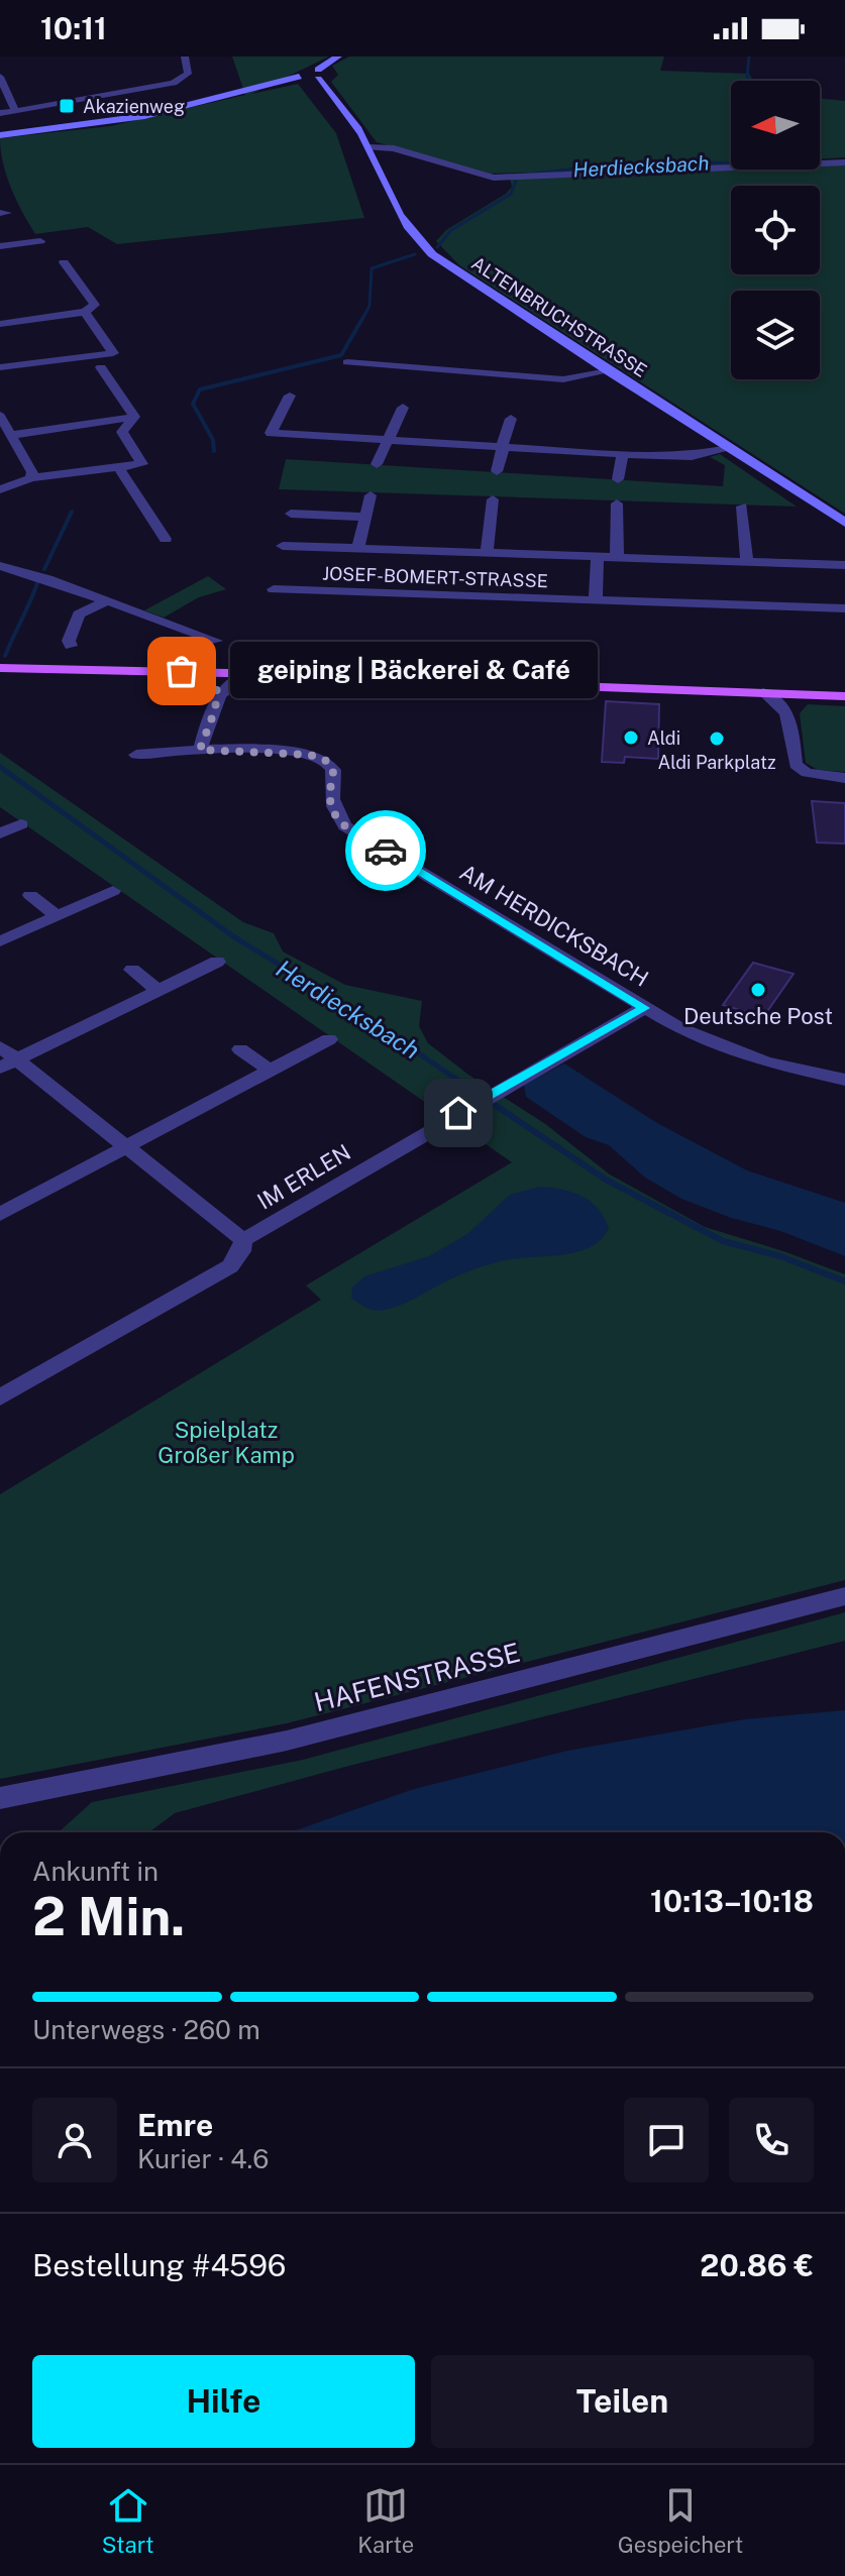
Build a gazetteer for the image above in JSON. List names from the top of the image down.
{
  "streets": {
    "street": [
      "ALTENBRUCHSTRASSE",
      "JOSEF-BOMERT-STRASSE",
      "AM HERDICKSBACH",
      "IM ERLEN",
      "HAFENSTRASSE"
    ]
  },
  "crossings": [
    ["AM HERDICKSBACH", "IM ERLEN"]
  ],
  "water": ["Herdiecksbach"],
  "parks": ["Spielplatz Großer Kamp"],
  "places": {
    "transit": ["Akazienweg"],
    "other": [
      "geiping | Bäckerei & Café",
      "Aldi",
      "Aldi Parkplatz",
      "Deutsche Post"
    ]
  },
  "north": "left",
  "page": {
    "status": "10:11",
    "bubble": "geiping | Bäckerei & Café",
    "heading": ["2 Min.", "Ankunft in", "10:13–10:18"],
    "panel": [
      "Emre",
      "Kurier · 4.6",
      "Bestellung #4596",
      "20.86 €"
    ],
    "bar": "Unterwegs · 260 m",
    "buttons": ["Hilfe", "Teilen"],
    "tabs": ["Start", "Karte", "Gespeichert"]
  }
}
